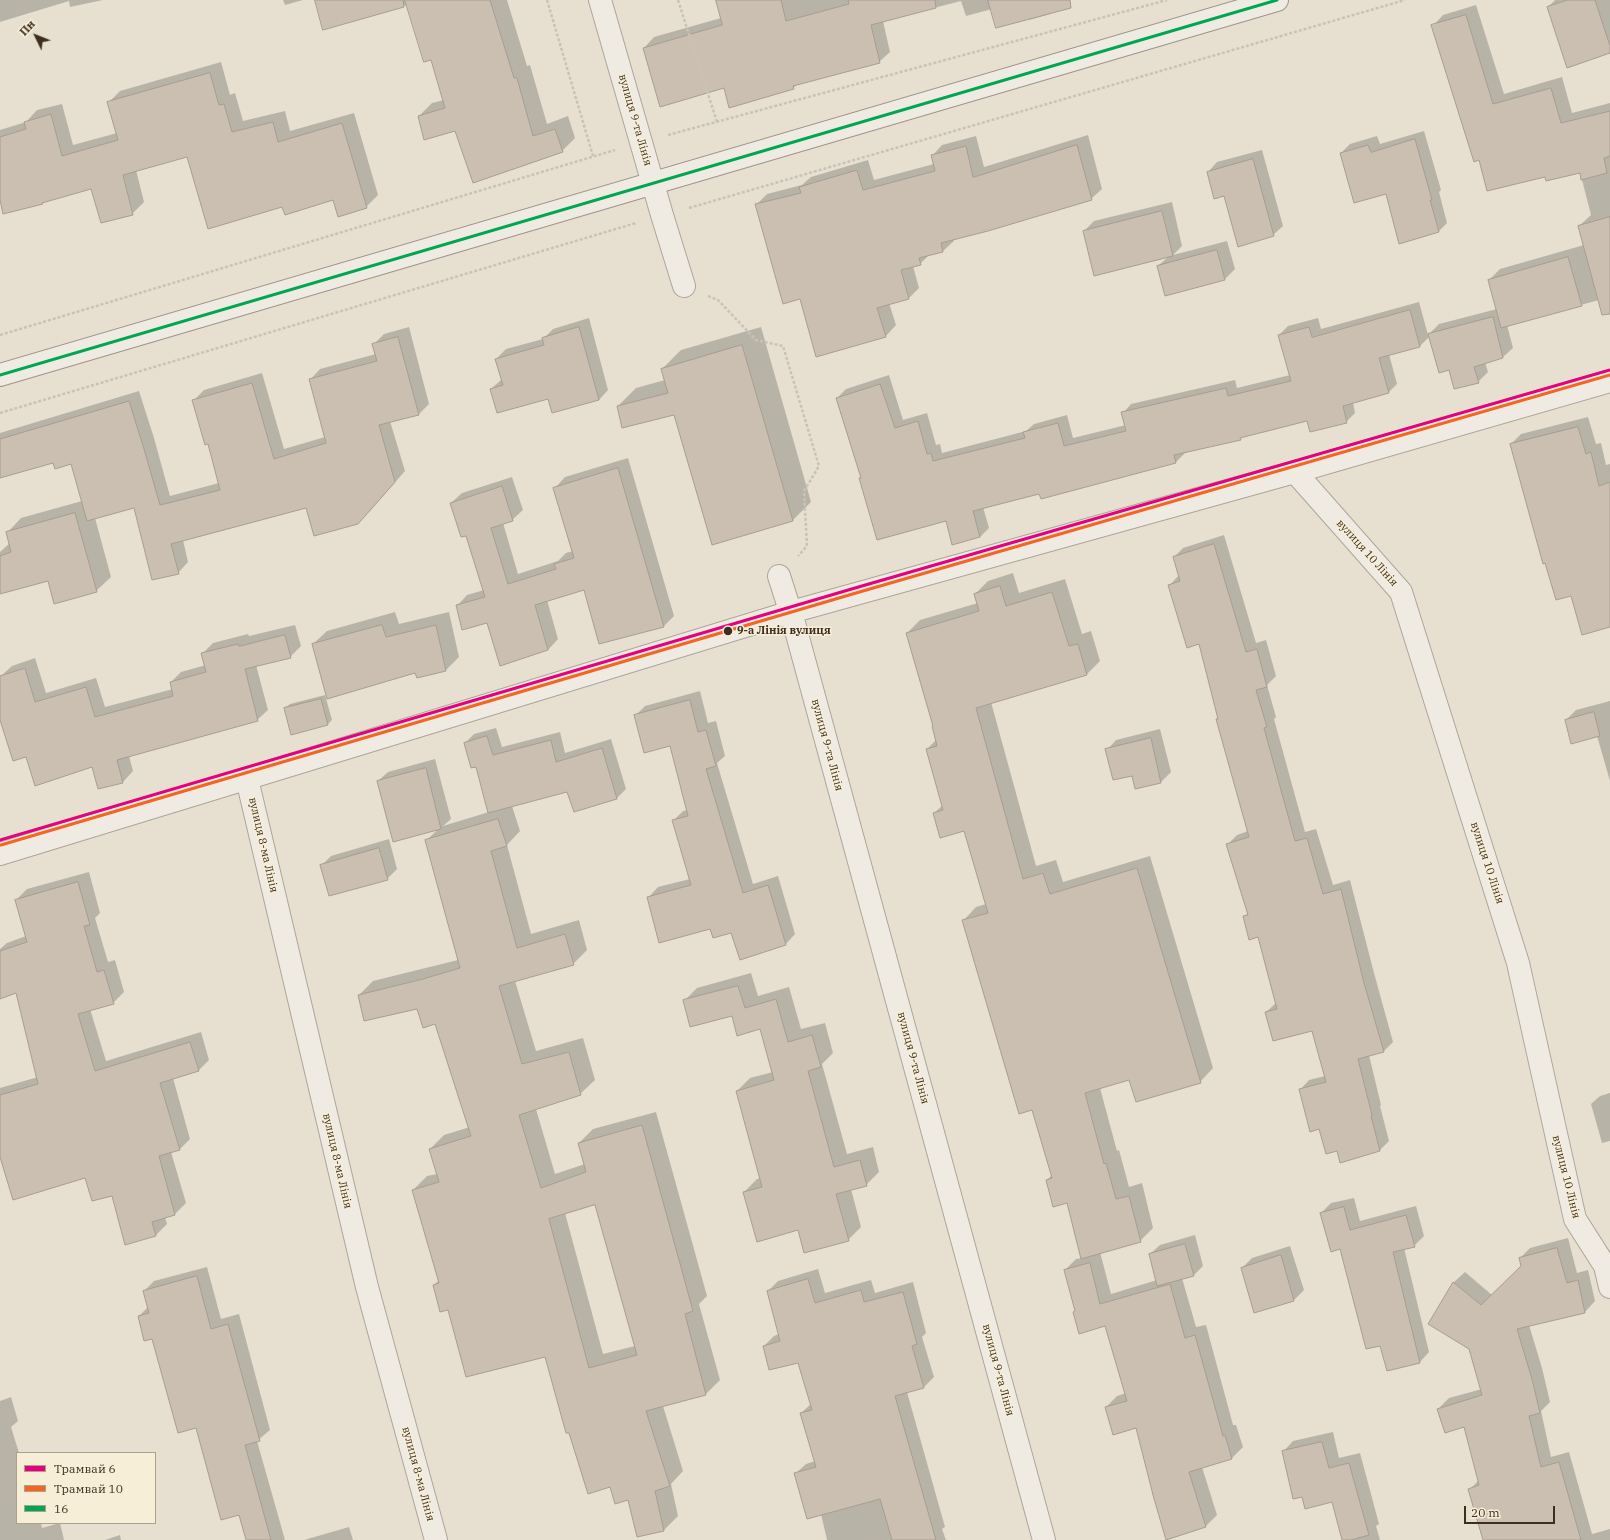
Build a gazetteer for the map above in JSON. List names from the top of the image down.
{
  "streets": {
    "street": ["вулиця 9-та Лінія", "вулиця 10 Лінія", "вулиця 8-ма Лінія"]
  },
  "places": ["9-а Лінія вулиця"],
  "lines": ["transit line 16", "tram line 6", "tram line 10"],
  "legend": ["Трамвай 6", "Трамвай 10", "16"],
  "scale_bar": "20 m",
  "north": "top left"
}
